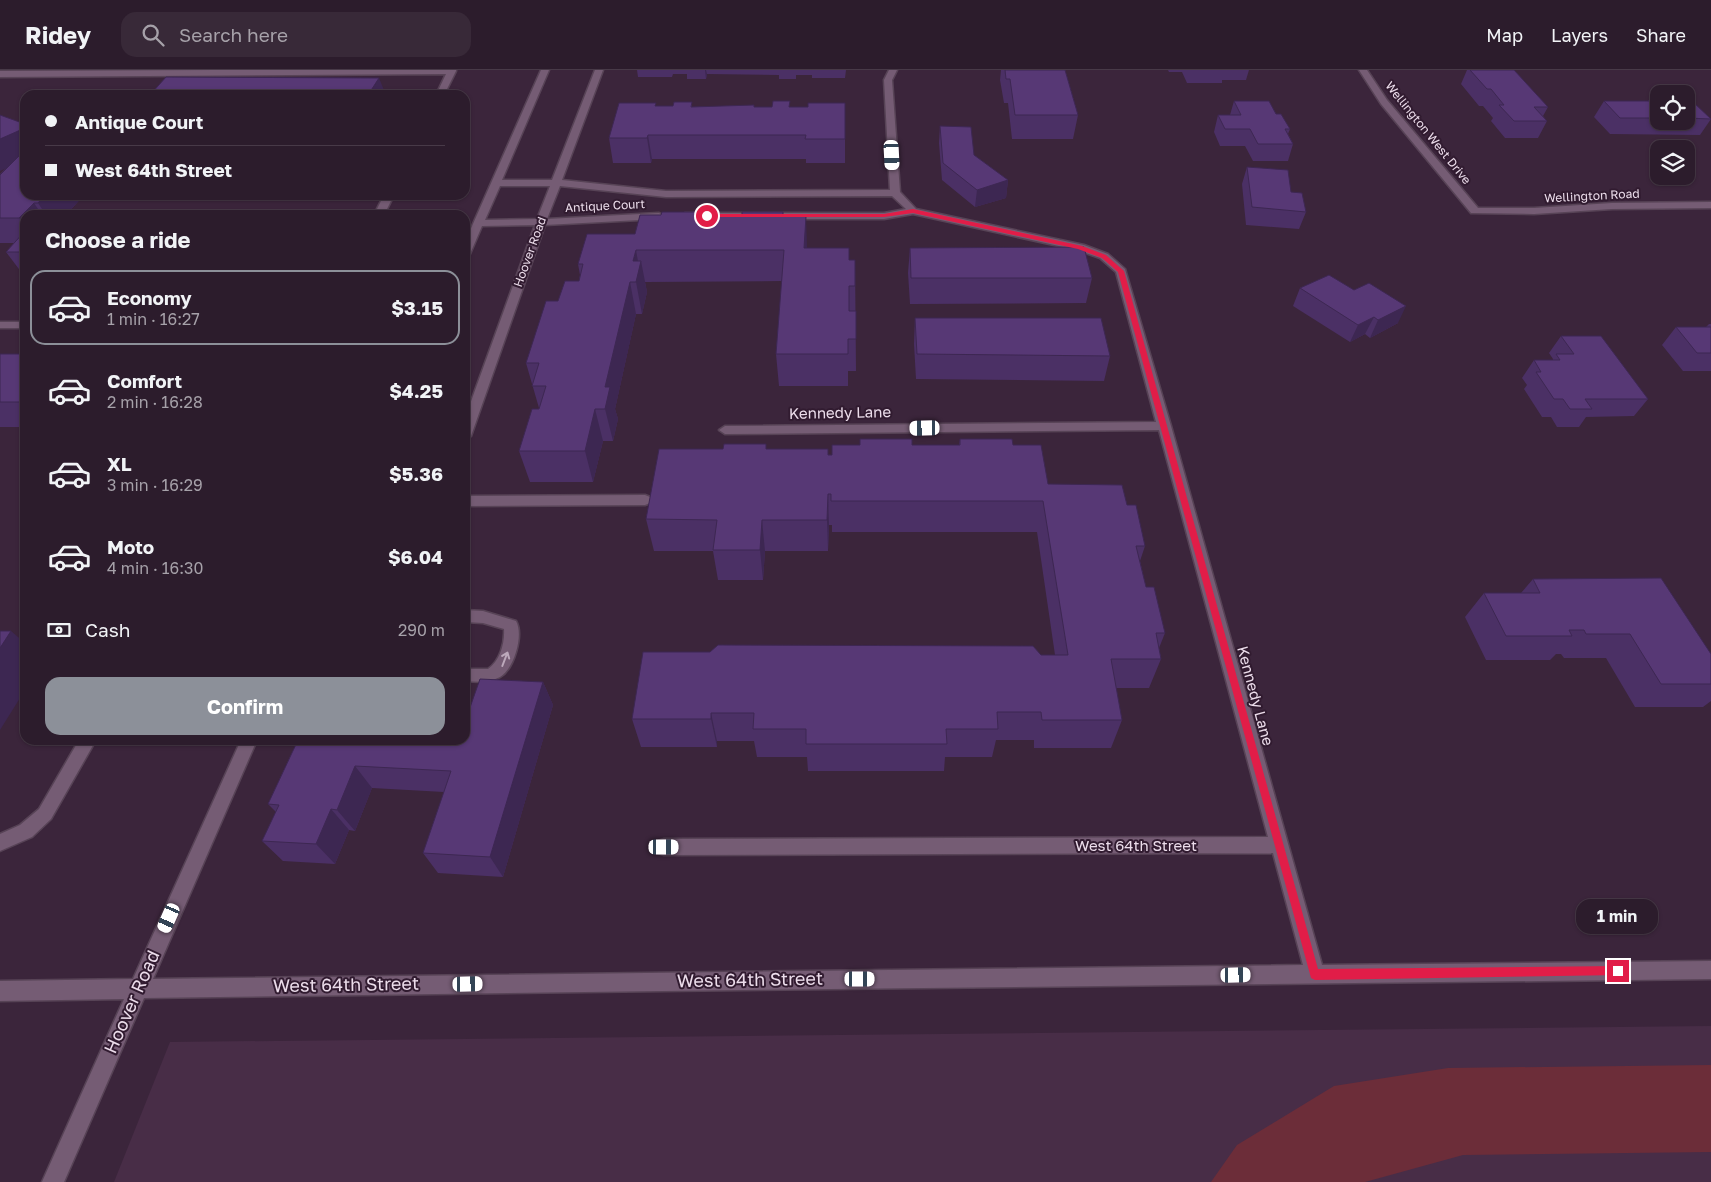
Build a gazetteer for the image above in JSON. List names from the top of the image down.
{
  "streets": {
    "street": [
      "Wellington West Drive",
      "Wellington Road",
      "Antique Court",
      "Hoover Road",
      "Kennedy Lane",
      "West 64th Street"
    ]
  },
  "crossings": [
    ["Wellington West Drive", "Wellington Road"],
    ["Antique Court", "Hoover Road"],
    ["Antique Court", "Kennedy Lane"],
    ["Hoover Road", "West 64th Street"],
    ["Kennedy Lane", "West 64th Street"]
  ],
  "page": {
    "header": "Ridey",
    "search": "Search here",
    "nav": ["Map", "Layers", "Share"],
    "banner": ["Antique Court", "West 64th Street"],
    "heading": "Choose a ride",
    "list": [
      {
        "name": "Economy",
        "note": "1 min · 16:27",
        "value": "$3.15"
      },
      {
        "name": "Comfort",
        "note": "2 min · 16:28",
        "value": "$4.25"
      },
      {
        "name": "XL",
        "note": "3 min · 16:29",
        "value": "$5.36"
      },
      {
        "name": "Moto",
        "note": "4 min · 16:30",
        "value": "$6.04"
      }
    ],
    "pay": ["Cash", "290 m"],
    "buttons": "Confirm",
    "bubble": "1 min"
  }
}
